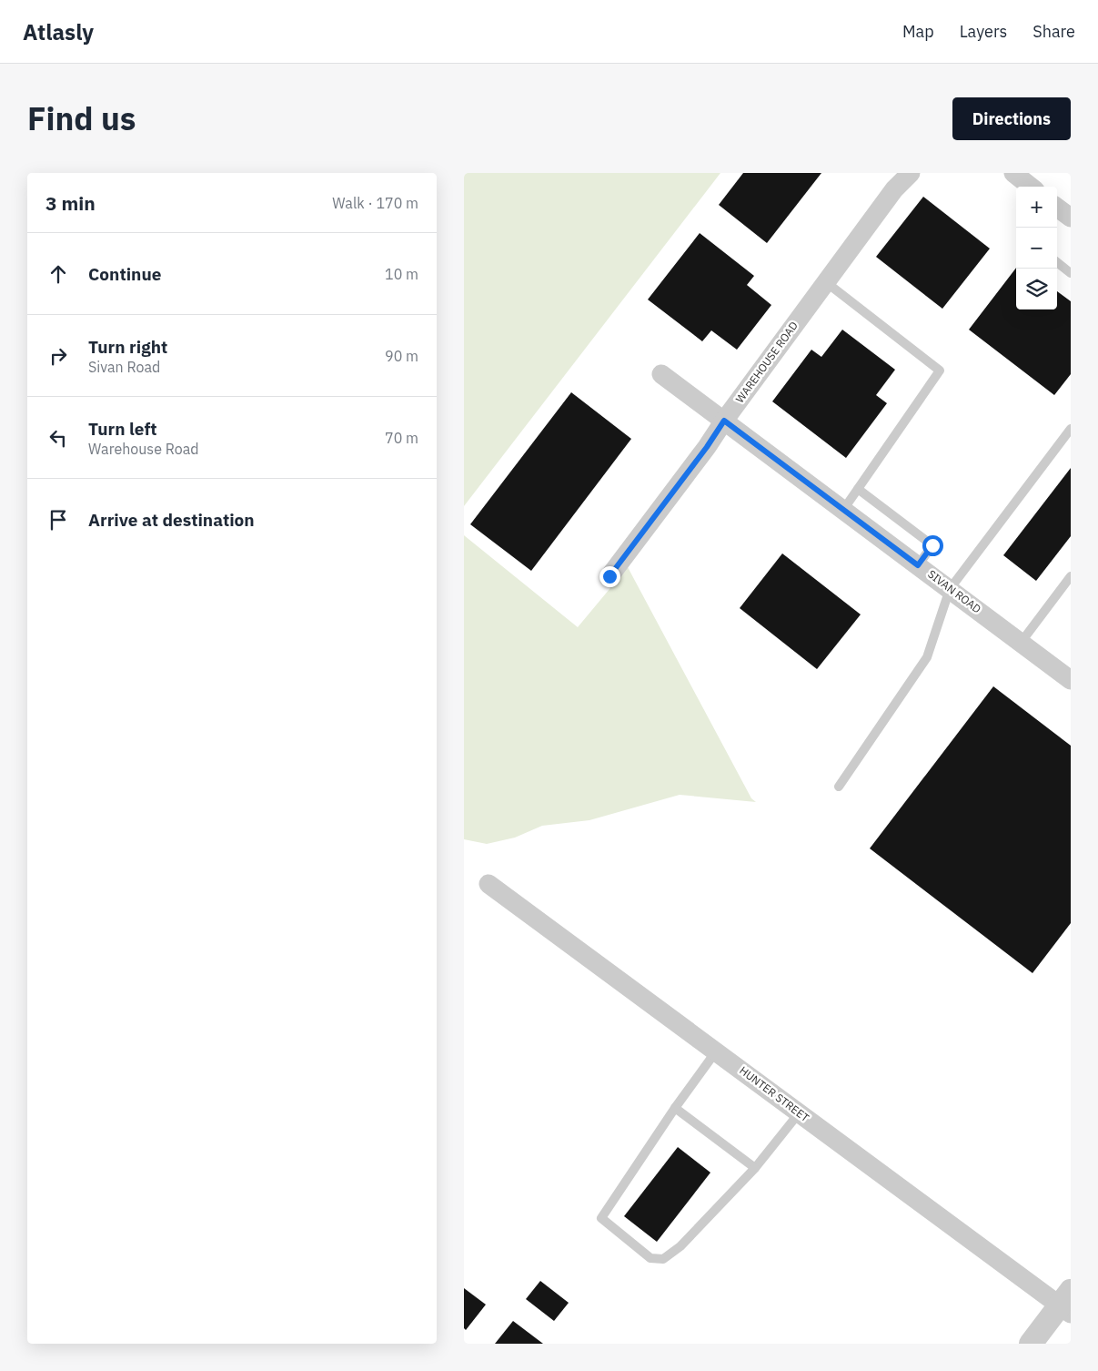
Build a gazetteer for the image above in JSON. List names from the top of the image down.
{
  "streets": {
    "street": ["WAREHOUSE ROAD", "SIVAN ROAD", "HUNTER STREET"]
  },
  "crossings": [
    ["WAREHOUSE ROAD", "SIVAN ROAD"]
  ],
  "page": {
    "header": "Atlasly",
    "nav": ["Map", "Layers", "Share"],
    "title": "Find us",
    "buttons": "Directions",
    "heading": ["3 min", "Walk · 170 m"],
    "map_buttons": ["+", "−"],
    "list": [
      ["Continue", "10 m"],
      ["Turn right", "Sivan Road", "90 m"],
      ["Turn left", "Warehouse Road", "70 m"],
      "Arrive at destination"
    ]
  }
}
